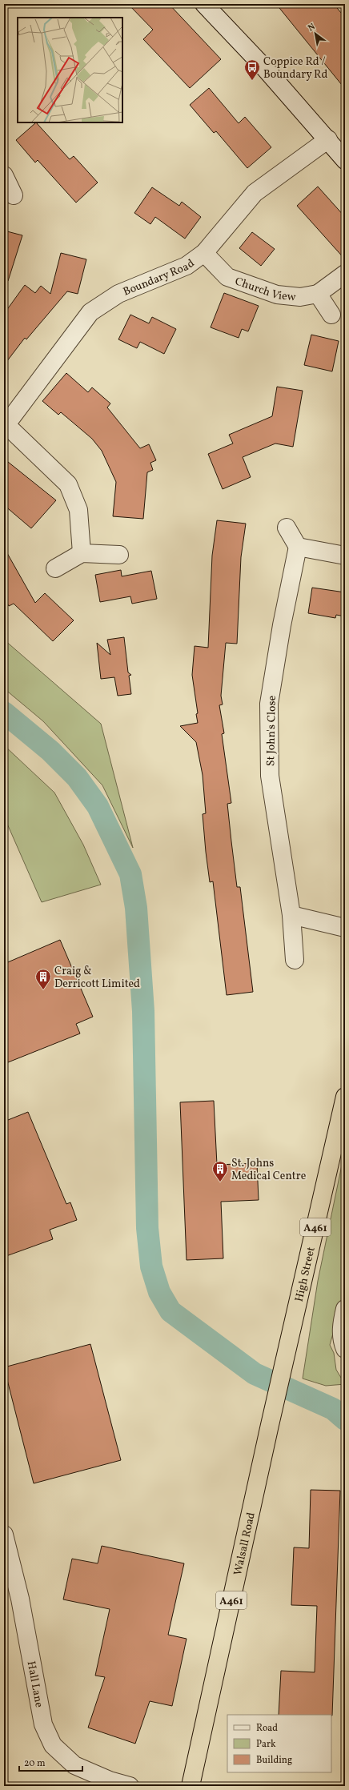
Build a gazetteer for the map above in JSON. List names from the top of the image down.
{
  "streets": {
    "highway": ["A461", "High Street", "Walsall Road"],
    "street": [
      "Boundary Road",
      "Church View",
      "St John's Close",
      "Hall Lane"
    ]
  },
  "crossings": [
    ["Boundary Road", "Church View"],
    ["High Street", "Walsall Road"]
  ],
  "places": {
    "bus stop": ["Coppice Rd / Boundary Rd"],
    "building": ["Craig & Derricott Limited", "St. Johns Medical Centre"]
  },
  "legend": ["Road", "Park", "Building"],
  "scale_bar": "20 m",
  "north": "top left"
}
